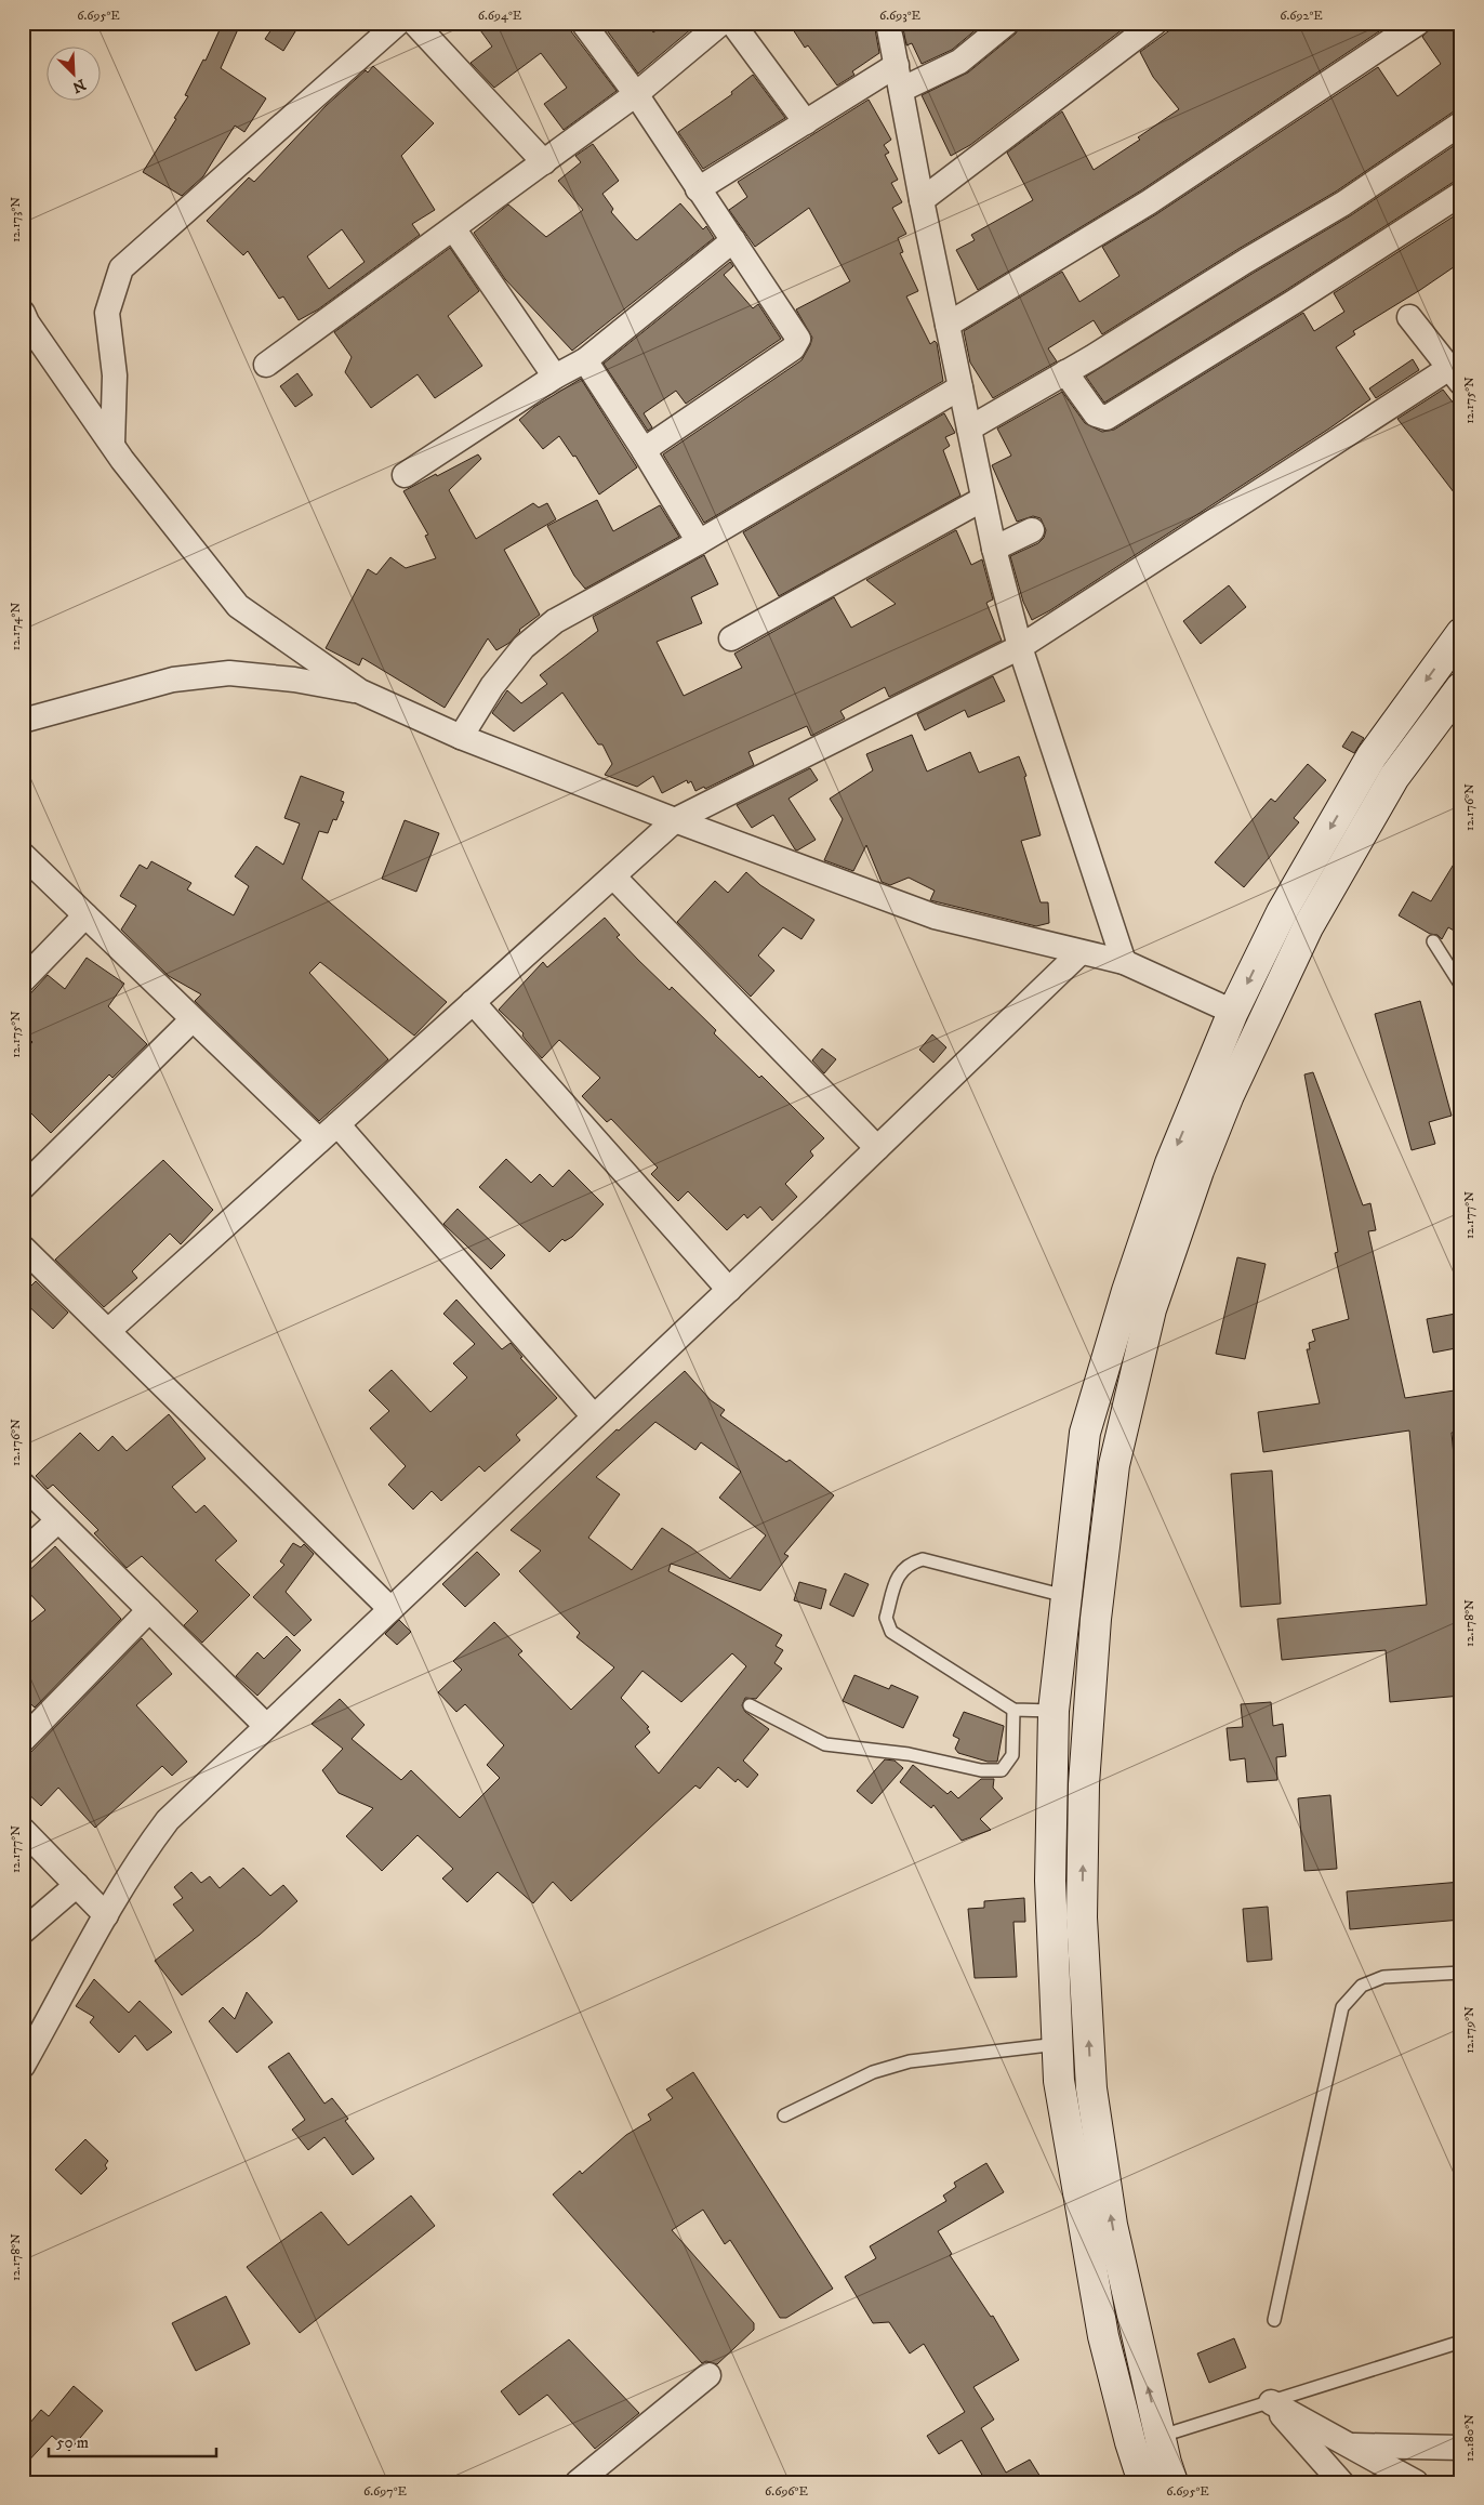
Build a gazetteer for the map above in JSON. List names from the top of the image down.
{
  "scale_bar": "50 m",
  "north": "bottom right",
  "coordinates": [
    "6.695°E",
    "6.694°E",
    "6.693°E",
    "6.692°E",
    "12.173°N",
    "12.175°N",
    "12.174°N",
    "12.176°N",
    "12.177°N",
    "12.178°N",
    "12.179°N",
    "12.180°N",
    "6.697°E",
    "6.696°E"
  ]
}
